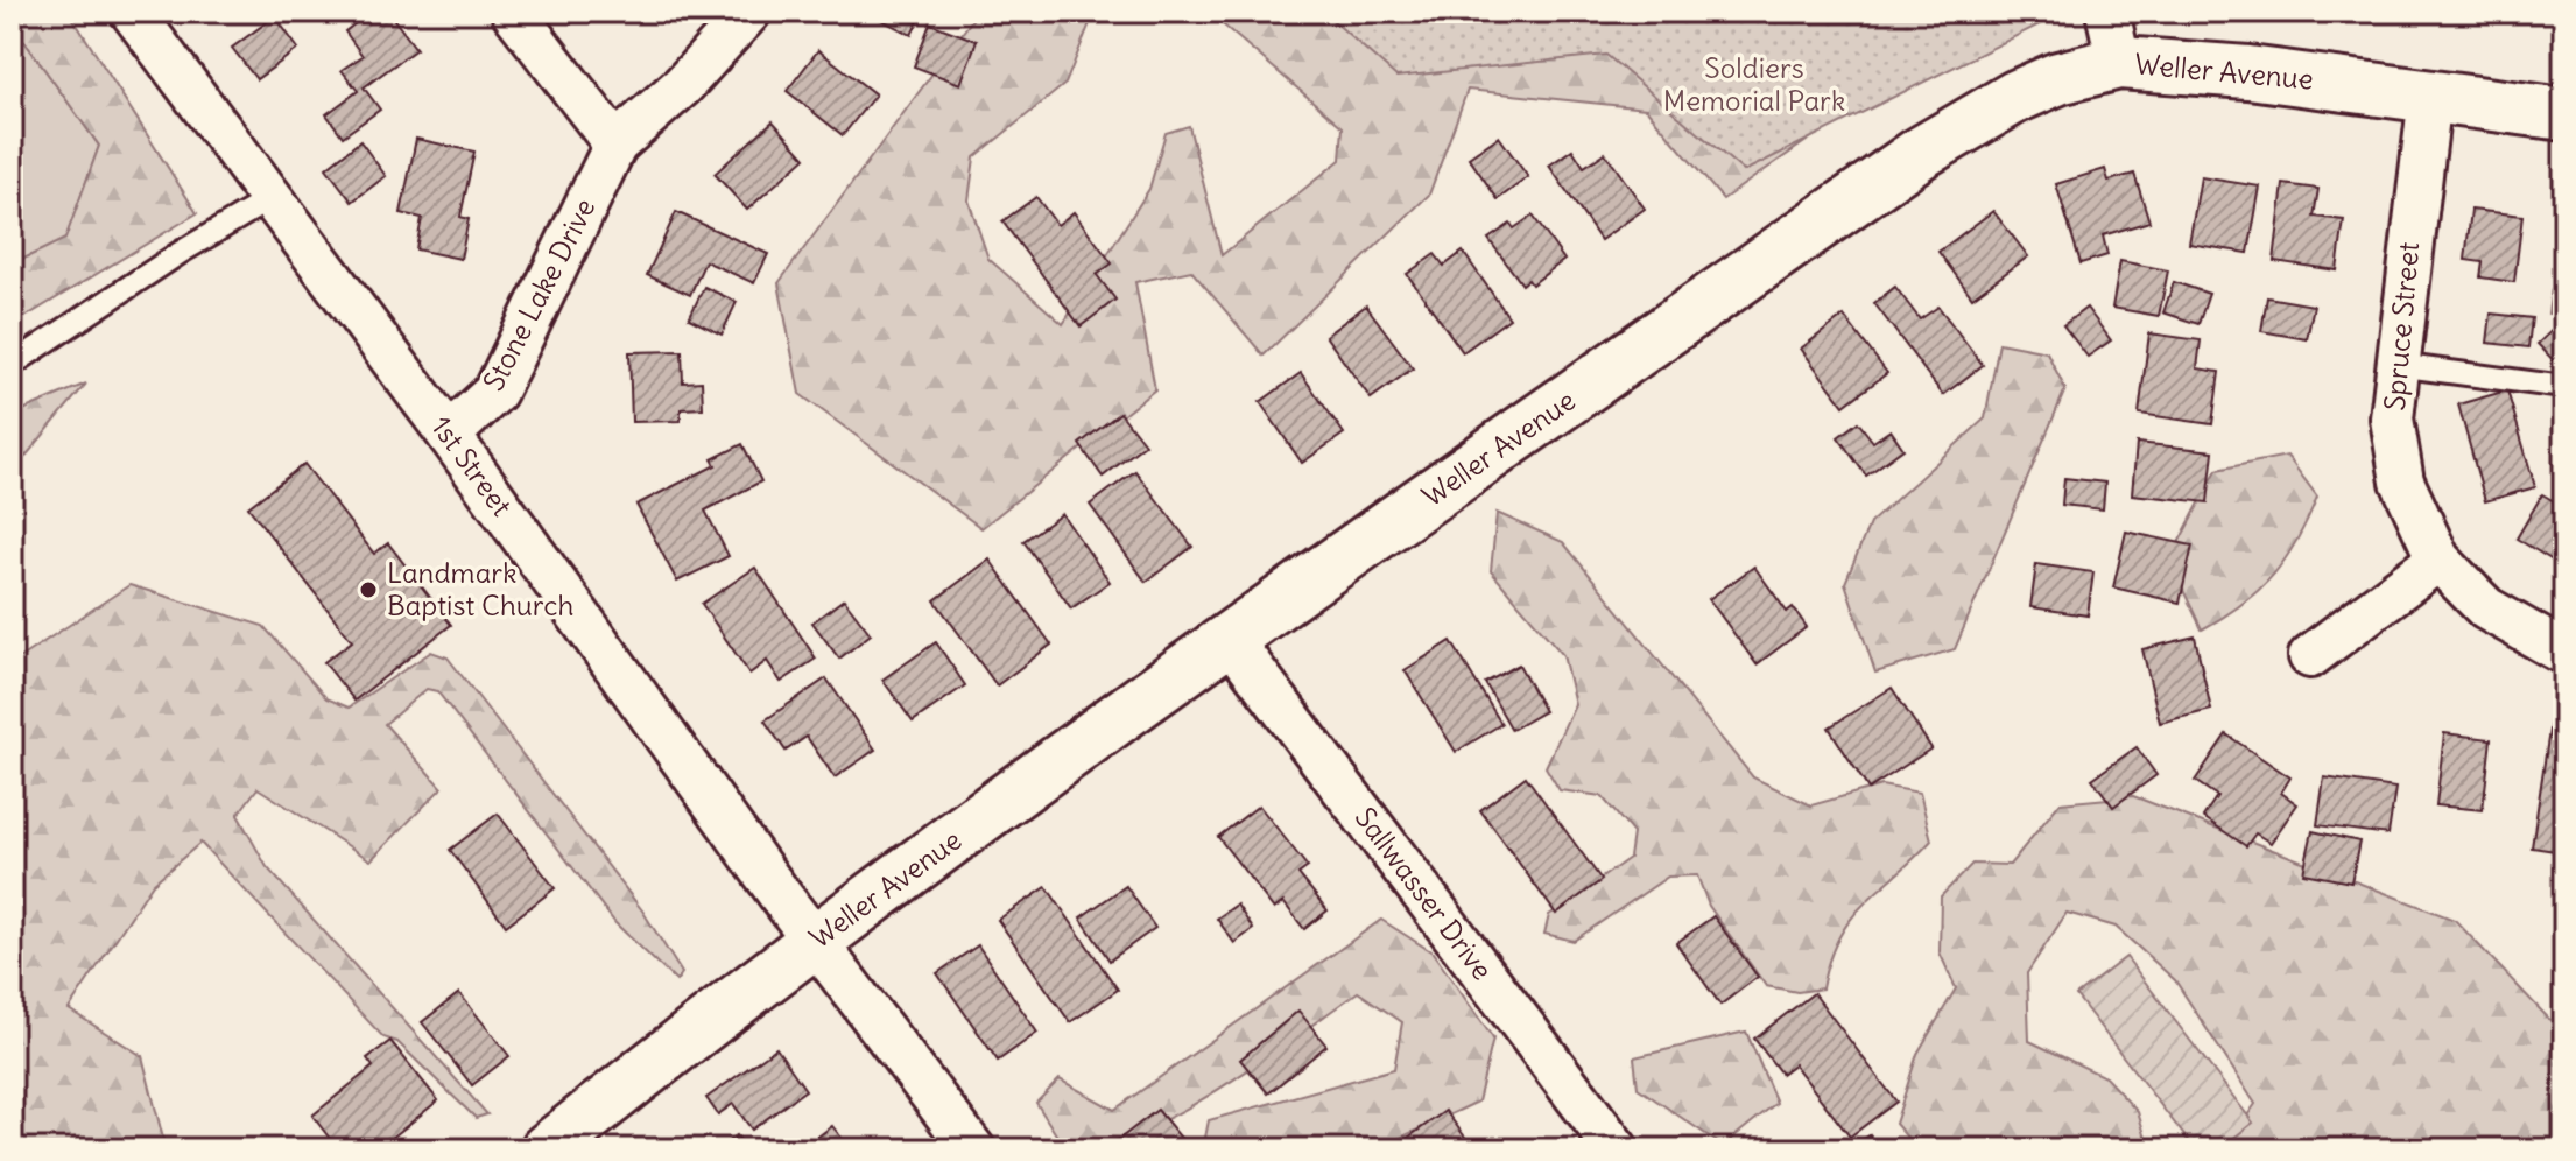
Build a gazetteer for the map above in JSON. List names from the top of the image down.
{
  "streets": {
    "street": [
      "Weller Avenue",
      "Stone Lake Drive",
      "Spruce Street",
      "1st Street",
      "Sallwasser Drive"
    ]
  },
  "crossings": [
    ["Weller Avenue", "Spruce Street"],
    ["Weller Avenue", "1st Street"],
    ["Weller Avenue", "Sallwasser Drive"],
    ["Stone Lake Drive", "1st Street"]
  ],
  "parks": ["Soldiers Memorial Park"],
  "places": ["Landmark Baptist Church"]
}
